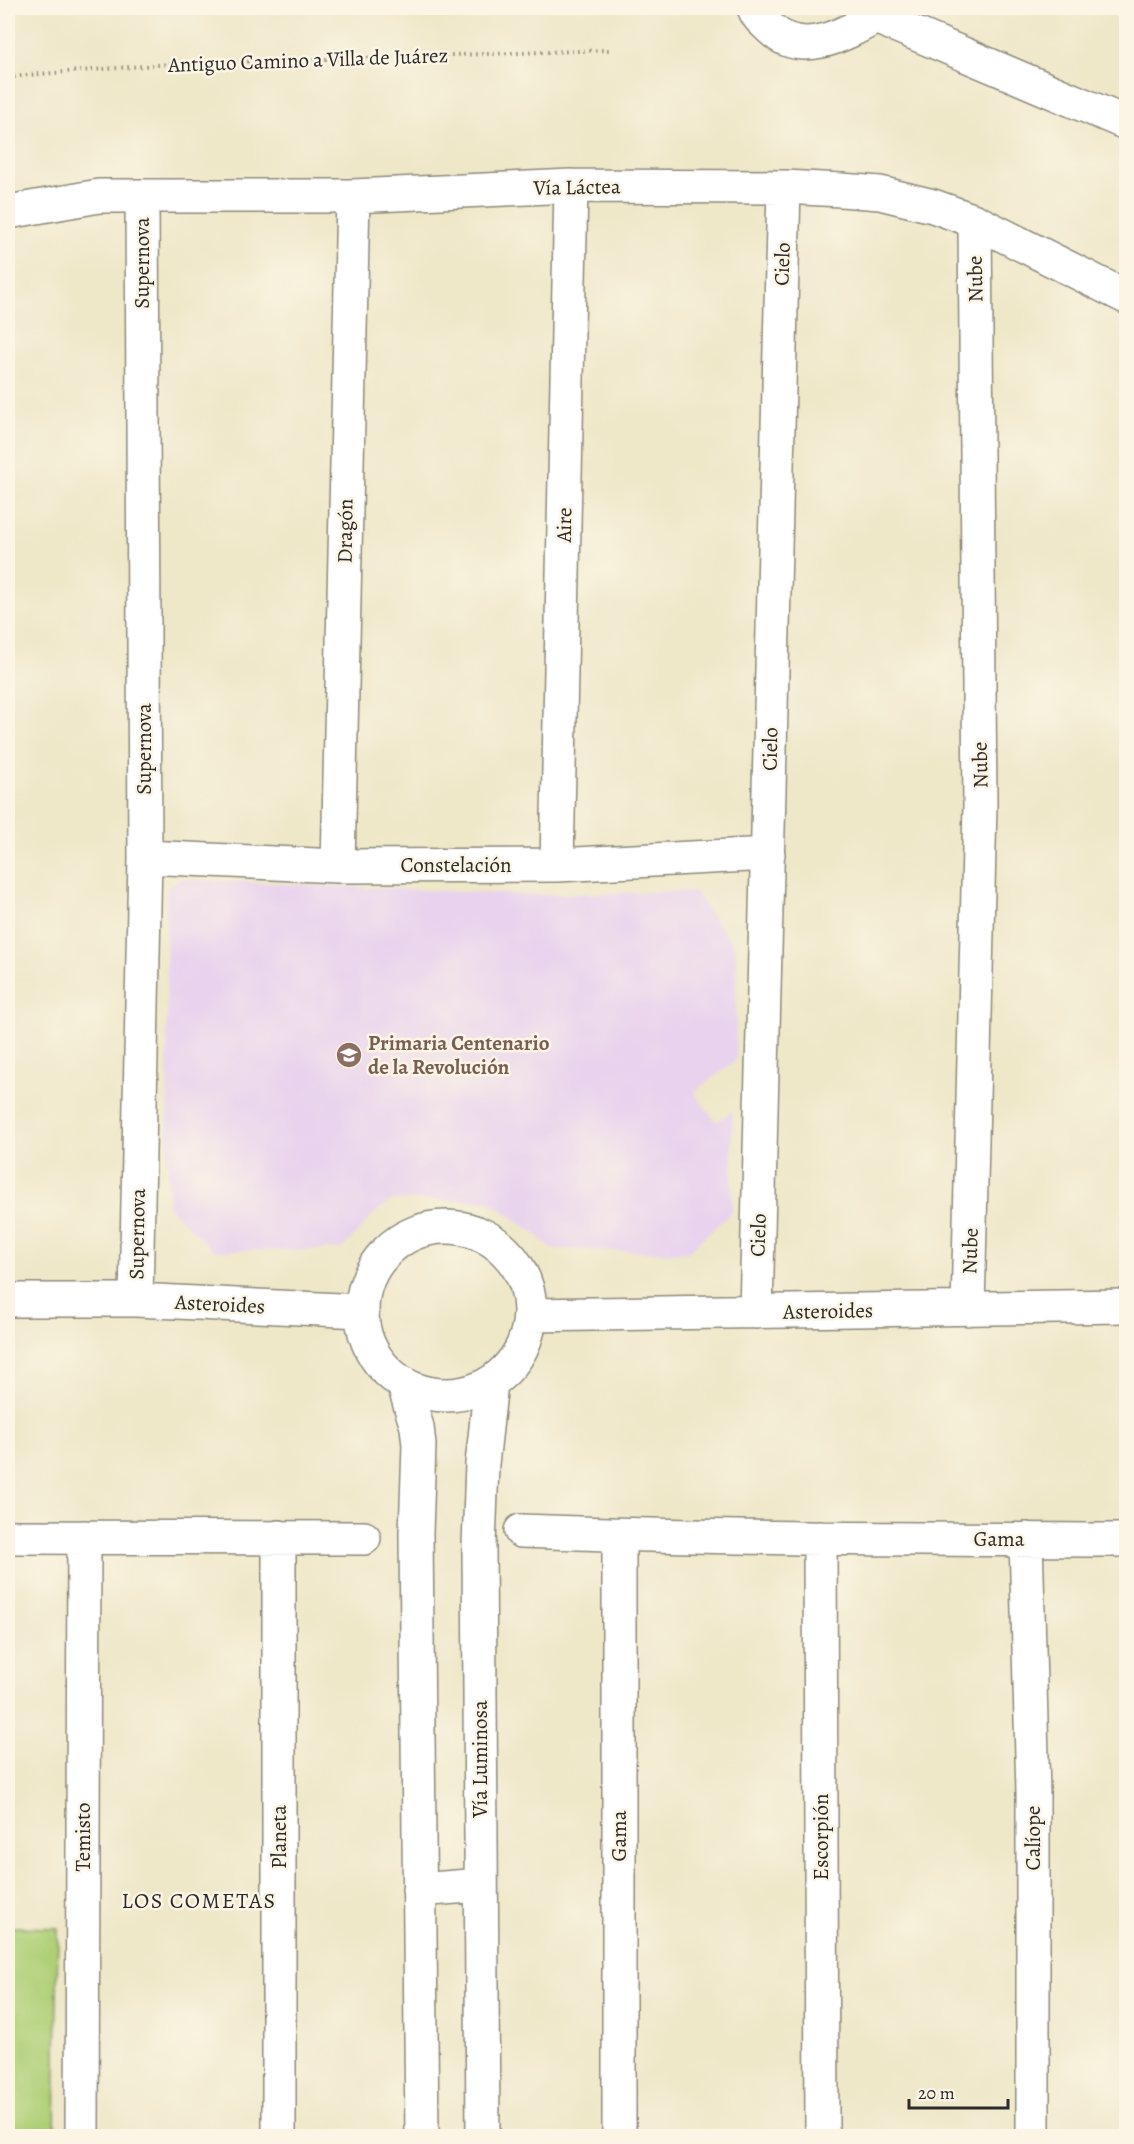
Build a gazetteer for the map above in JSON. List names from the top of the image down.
{
  "streets": {
    "street": [
      "Vía Láctea",
      "Supernova",
      "Cielo",
      "Nube",
      "Aire",
      "Dragón",
      "Constelación",
      "Asteroides",
      "Gama",
      "Vía Luminosa",
      "Temisto",
      "Planeta",
      "Escorpión",
      "Calíope"
    ],
    "path": ["Antiguo Camino a Villa de Juárez"]
  },
  "crossings": [
    ["Vía Láctea", "Supernova"],
    ["Vía Láctea", "Cielo"],
    ["Vía Láctea", "Nube"],
    ["Vía Láctea", "Aire"],
    ["Vía Láctea", "Dragón"],
    ["Supernova", "Constelación"],
    ["Supernova", "Asteroides"],
    ["Cielo", "Constelación"],
    ["Cielo", "Asteroides"],
    ["Nube", "Asteroides"],
    ["Aire", "Constelación"],
    ["Dragón", "Constelación"],
    ["Asteroides", "Vía Luminosa"],
    ["Gama", "Escorpión"],
    ["Gama", "Calíope"]
  ],
  "districts": ["LOS COMETAS"],
  "places": {
    "school or university": ["Primaria Centenario de la Revolución"]
  },
  "scale_bar": "20 m"
}
